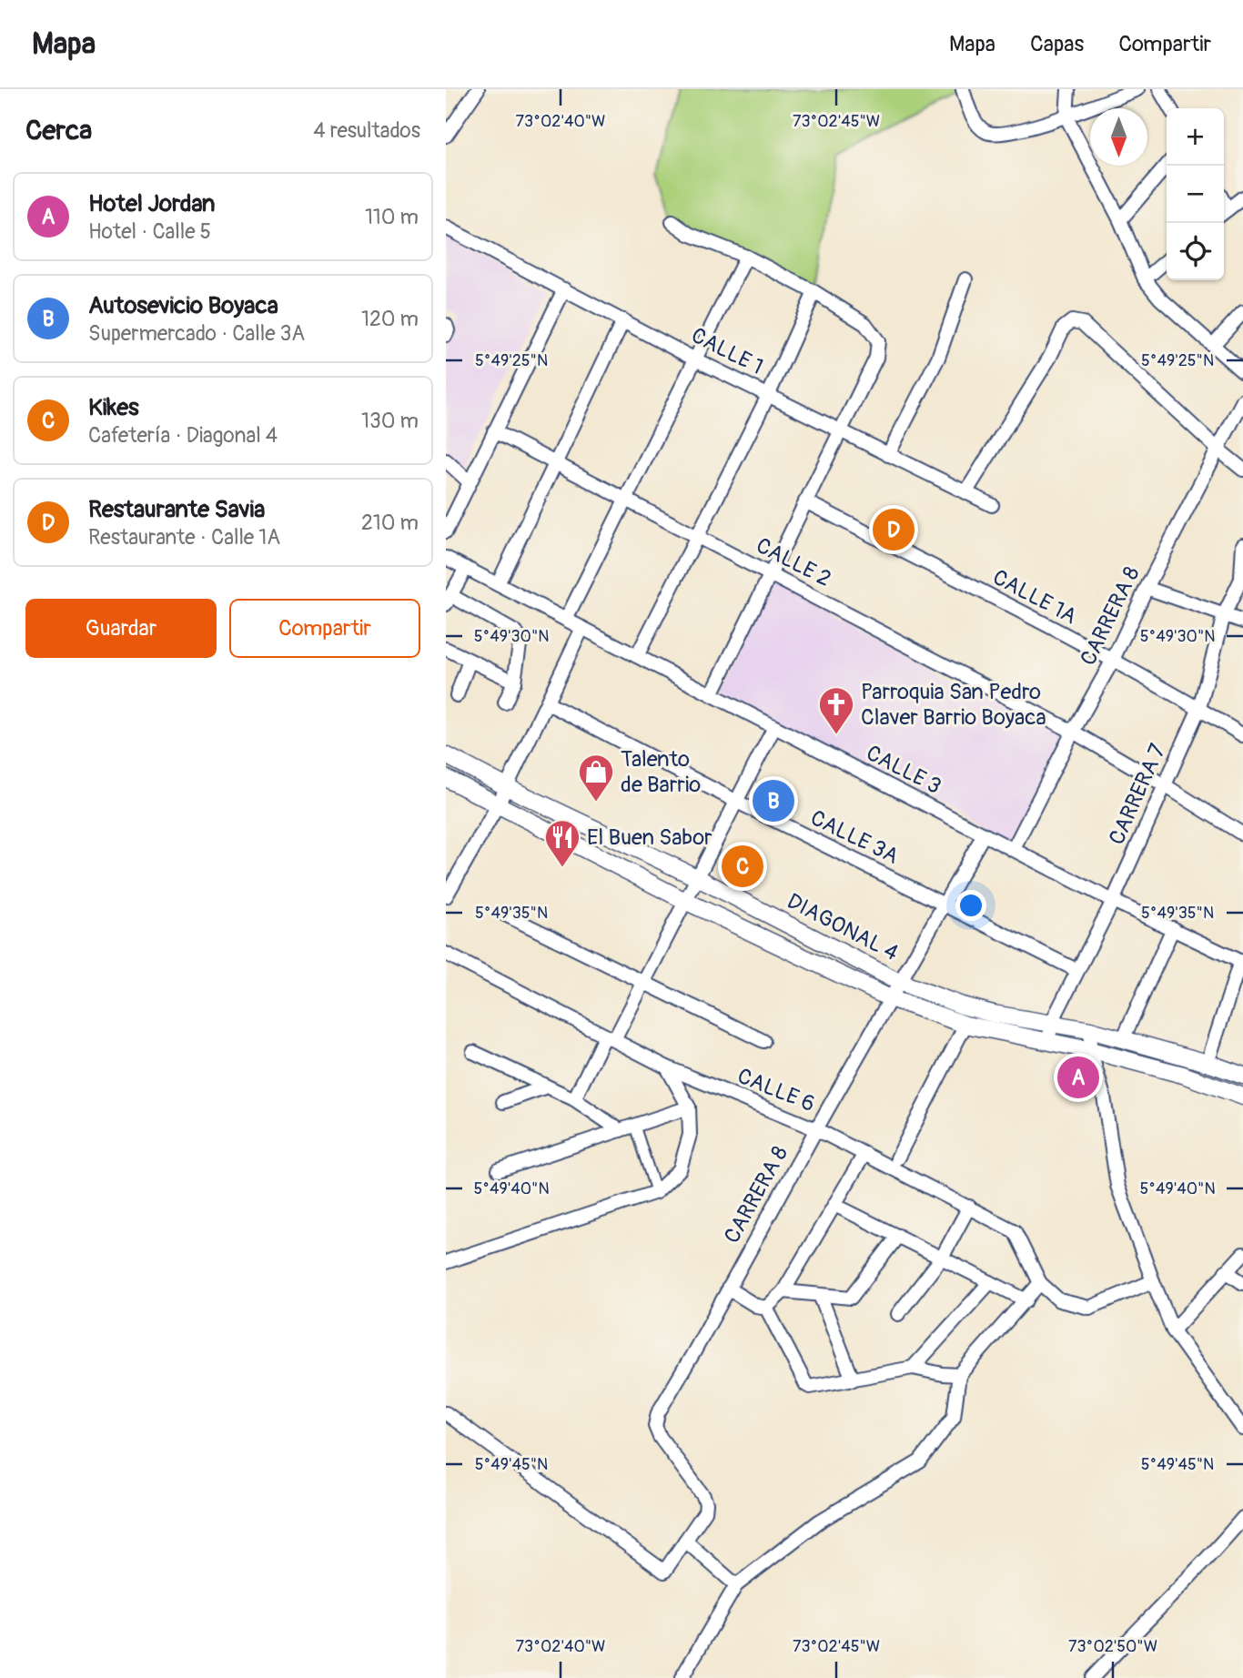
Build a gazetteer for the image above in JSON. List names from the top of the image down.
{
  "streets": {
    "street": [
      "CALLE 1",
      "CALLE 2",
      "CALLE 1A",
      "CARRERA 8",
      "CALLE 3",
      "CARRERA 7",
      "CALLE 3A",
      "DIAGONAL 4",
      "CALLE 6"
    ]
  },
  "crossings": [
    ["CALLE 2", "CARRERA 8"],
    ["CALLE 1A", "CARRERA 8"],
    ["CALLE 1A", "CARRERA 7"],
    ["CARRERA 8", "CALLE 3"],
    ["CARRERA 8", "CALLE 3A"],
    ["CARRERA 8", "DIAGONAL 4"],
    ["CARRERA 8", "CALLE 6"],
    ["CALLE 3", "CARRERA 7"],
    ["CARRERA 7", "CALLE 3A"],
    ["CARRERA 7", "DIAGONAL 4"]
  ],
  "places": {
    "church": ["Parroquia San Pedro Claver Barrio Boyaca"],
    "shop": ["Talento de Barrio"],
    "restaurant": ["El Buen Sabor"]
  },
  "north": "bottom",
  "page": {
    "header": "Mapa",
    "nav": ["Mapa", "Capas", "Compartir"],
    "heading": ["Cerca", "4 resultados"],
    "map_buttons": ["+", "−"],
    "list": [
      {
        "mark": "A",
        "name": "Hotel Jordan",
        "note": "Hotel · Calle 5",
        "value": "110 m"
      },
      {
        "mark": "B",
        "name": "Autosevicio Boyaca",
        "note": "Supermercado · Calle 3A",
        "value": "120 m"
      },
      {
        "mark": "C",
        "name": "Kikes",
        "note": "Cafetería · Diagonal 4",
        "value": "130 m"
      },
      {
        "mark": "D",
        "name": "Restaurante Savia",
        "note": "Restaurante · Calle 1A",
        "value": "210 m"
      }
    ],
    "pins": [
      "D",
      "B",
      "C",
      "A"
    ],
    "buttons": ["Guardar", "Compartir"]
  },
  "coordinates": [
    "73°02'40\"W",
    "73°02'45\"W",
    "5°49'25\"N",
    "5°49'30\"N",
    "5°49'35\"N",
    "5°49'40\"N",
    "5°49'45\"N",
    "73°02'50\"W"
  ]
}
